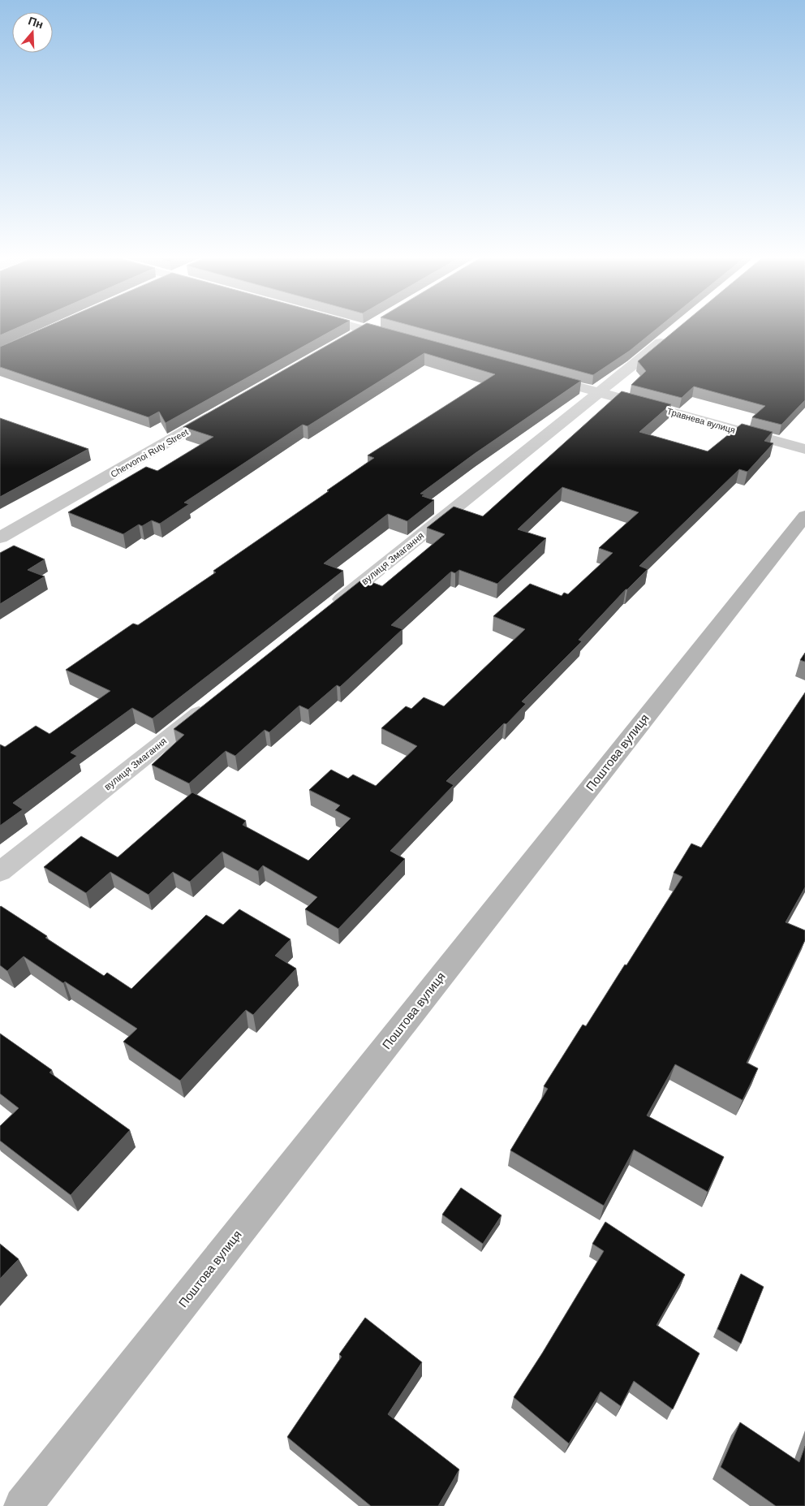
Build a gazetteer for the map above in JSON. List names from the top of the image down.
{
  "streets": {
    "street": [
      "Травнева вулиця",
      "Chervonoi Ruty Street",
      "вулиця Змагання",
      "Поштова вулиця"
    ]
  },
  "crossings": [
    ["Травнева вулиця", "вулиця Змагання"]
  ],
  "north": "top"
}
